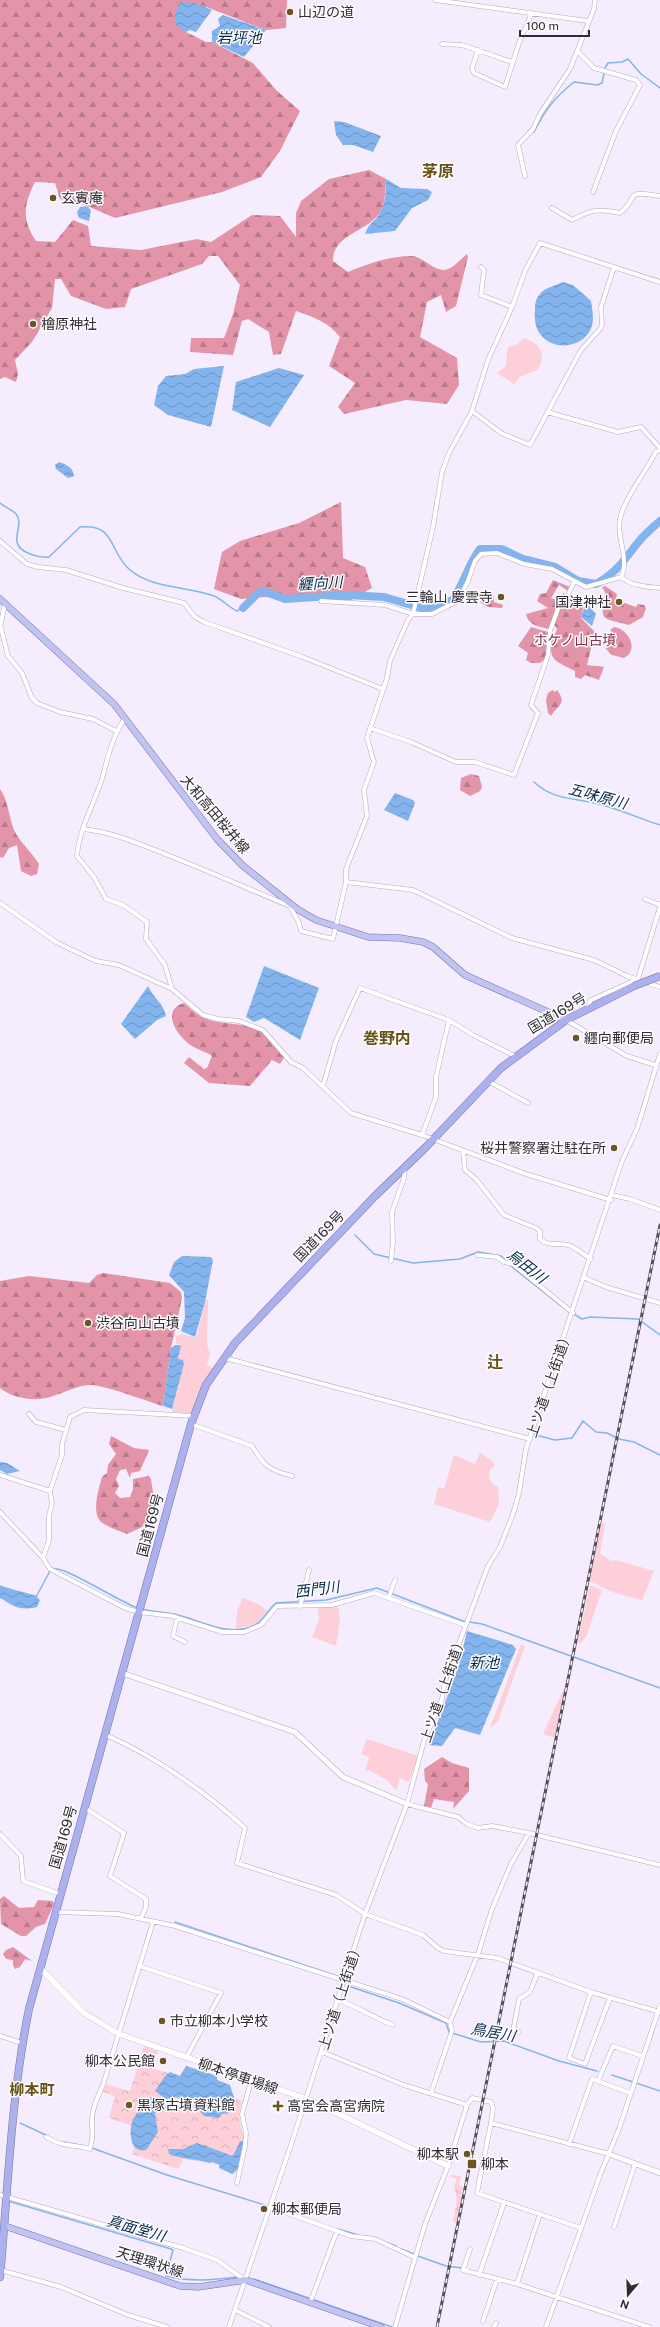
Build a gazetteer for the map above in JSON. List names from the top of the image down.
{
  "streets": {
    "highway": ["国道169号"],
    "main road": ["大和高田桜井線", "柳本停車場線", "天理環状線"],
    "street": ["上ツ道（上街道）"]
  },
  "crossings": [
    ["大和高田桜井線", "国道169号"],
    ["国道169号", "柳本停車場線"],
    ["国道169号", "天理環状線"],
    ["上ツ道（上街道）", "柳本停車場線"],
    ["上ツ道（上街道）", "天理環状線"]
  ],
  "districts": [
    "茅原",
    "巻野内",
    "辻",
    "柳本町"
  ],
  "water": [
    "岩坪池",
    "纒向川",
    "五味原川",
    "烏田川",
    "西門川",
    "新池",
    "鳥居川",
    "真面堂川"
  ],
  "parks": ["ホケノ山古墳"],
  "places": {
    "other": [
      "山辺の道",
      "玄賓庵",
      "檜原神社",
      "三輪山 慶雲寺",
      "国津神社",
      "纒向郵便局",
      "桜井警察署辻駐在所",
      "渋谷向山古墳",
      "市立柳本小学校",
      "柳本公民館",
      "黒塚古墳資料館",
      "柳本駅",
      "柳本郵便局"
    ],
    "health": ["高宮会高宮病院"],
    "transit": ["柳本"]
  },
  "scale_bar": "100 m",
  "north": "bottom"
}
